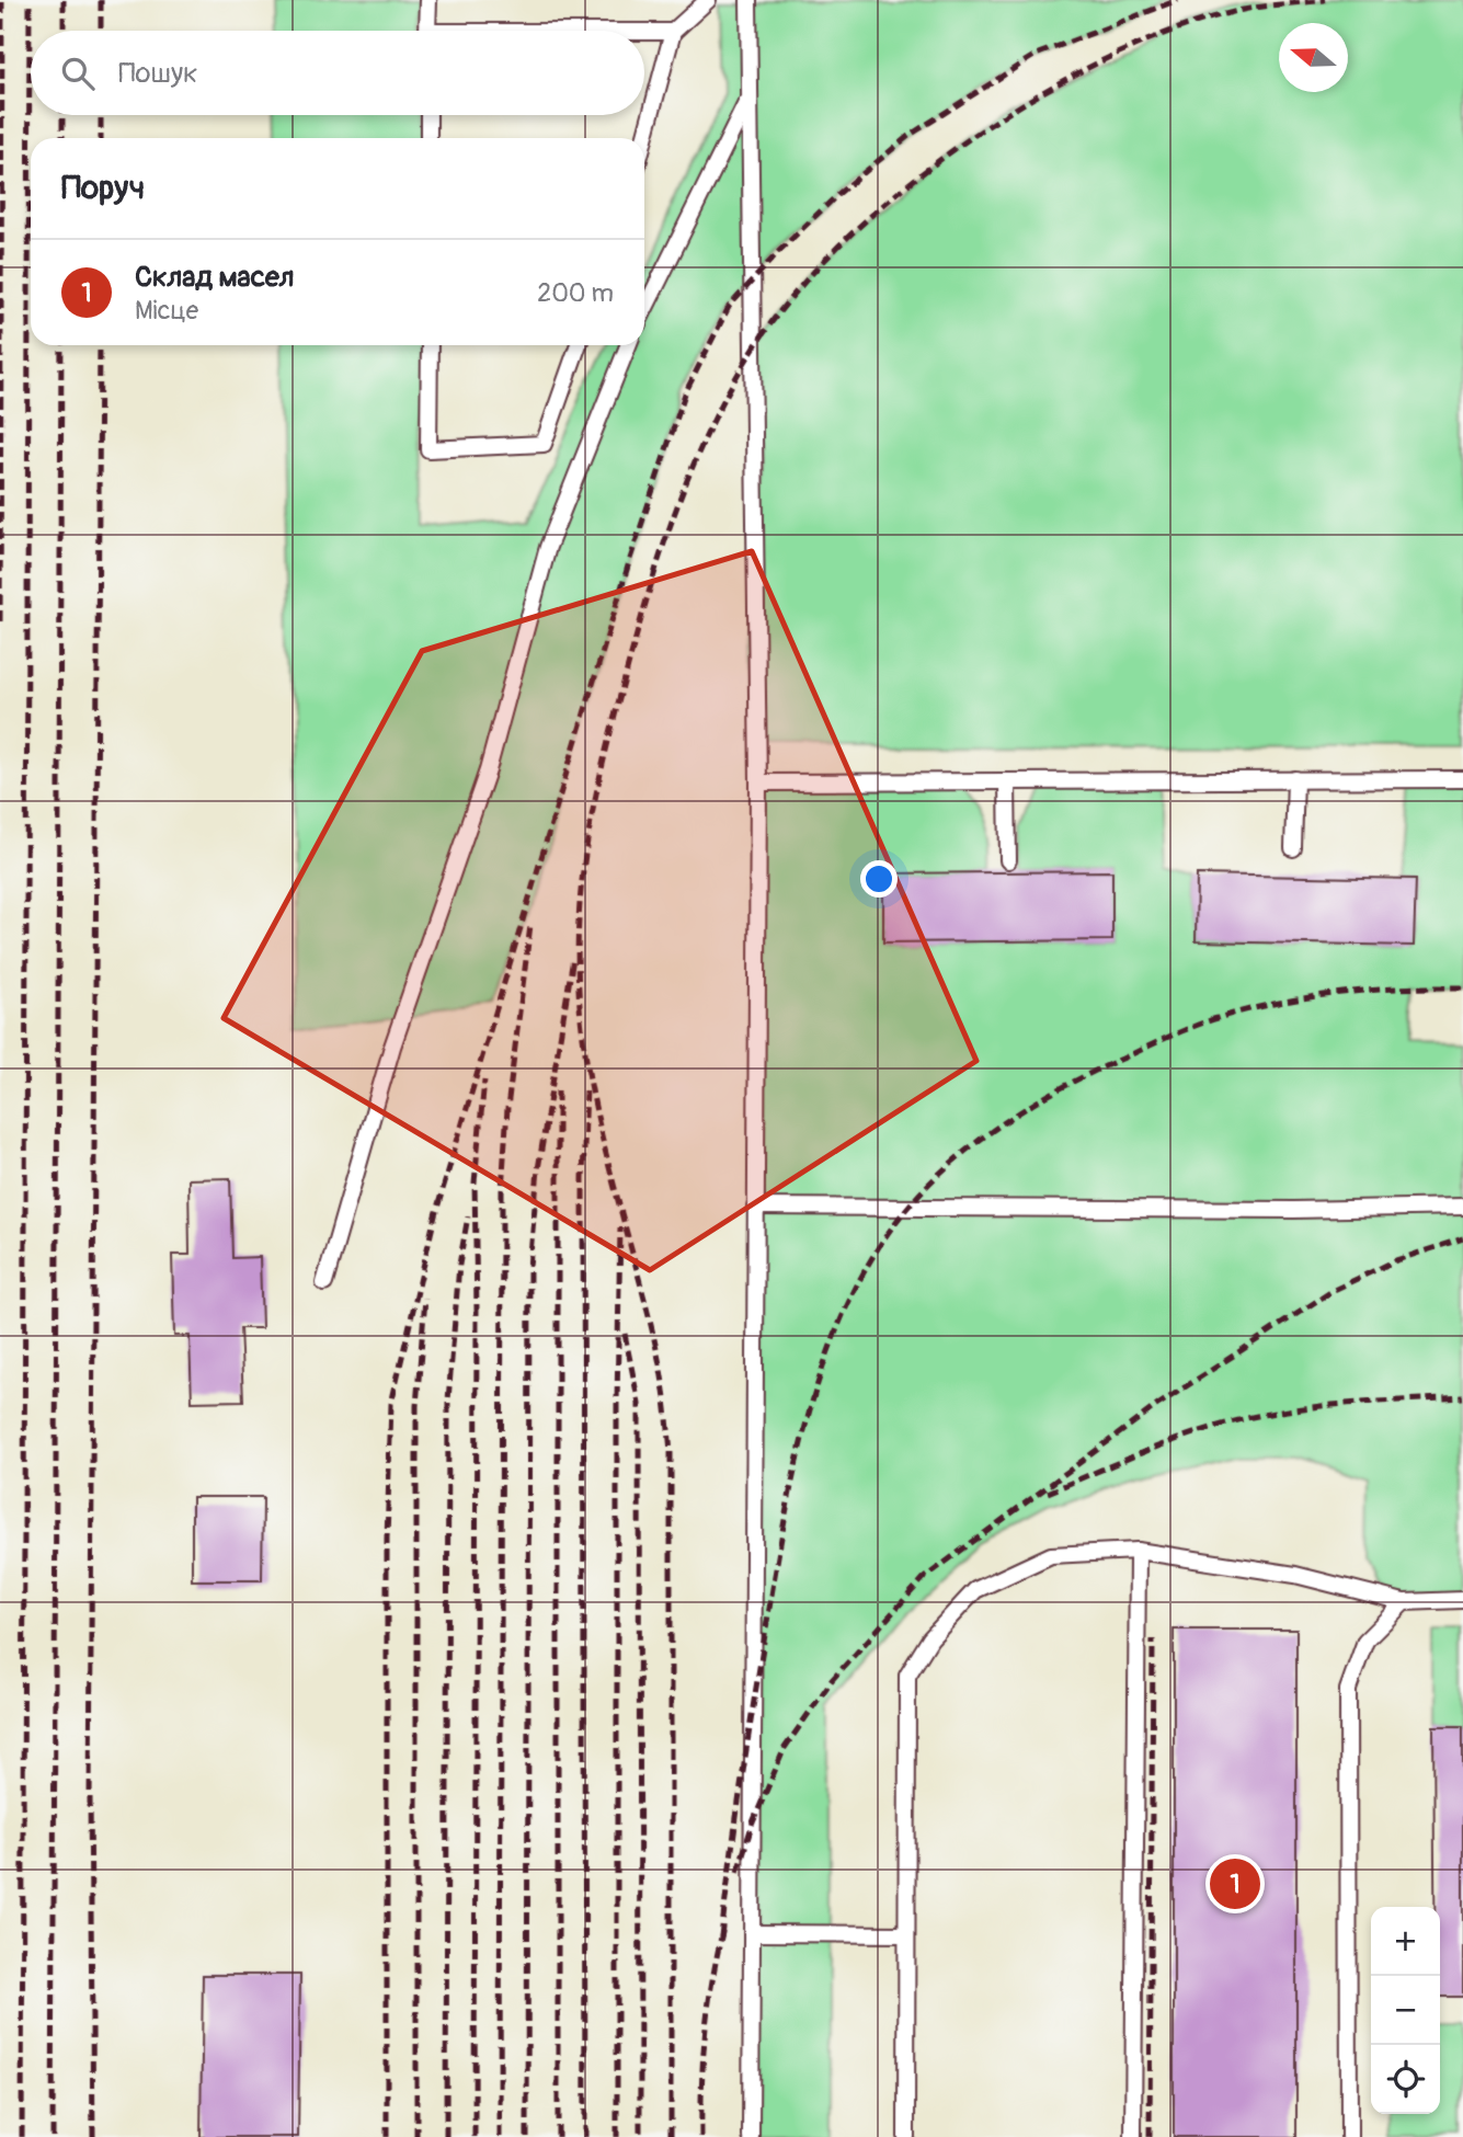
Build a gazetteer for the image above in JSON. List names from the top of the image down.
{
  "north": "left",
  "page": {
    "search": "Пошук",
    "heading": "Поруч",
    "list": [
      {
        "mark": "1",
        "name": "Склад масел",
        "note": "Місце",
        "value": "200 m"
      }
    ],
    "pins": "1",
    "map_buttons": ["+", "−"]
  }
}
